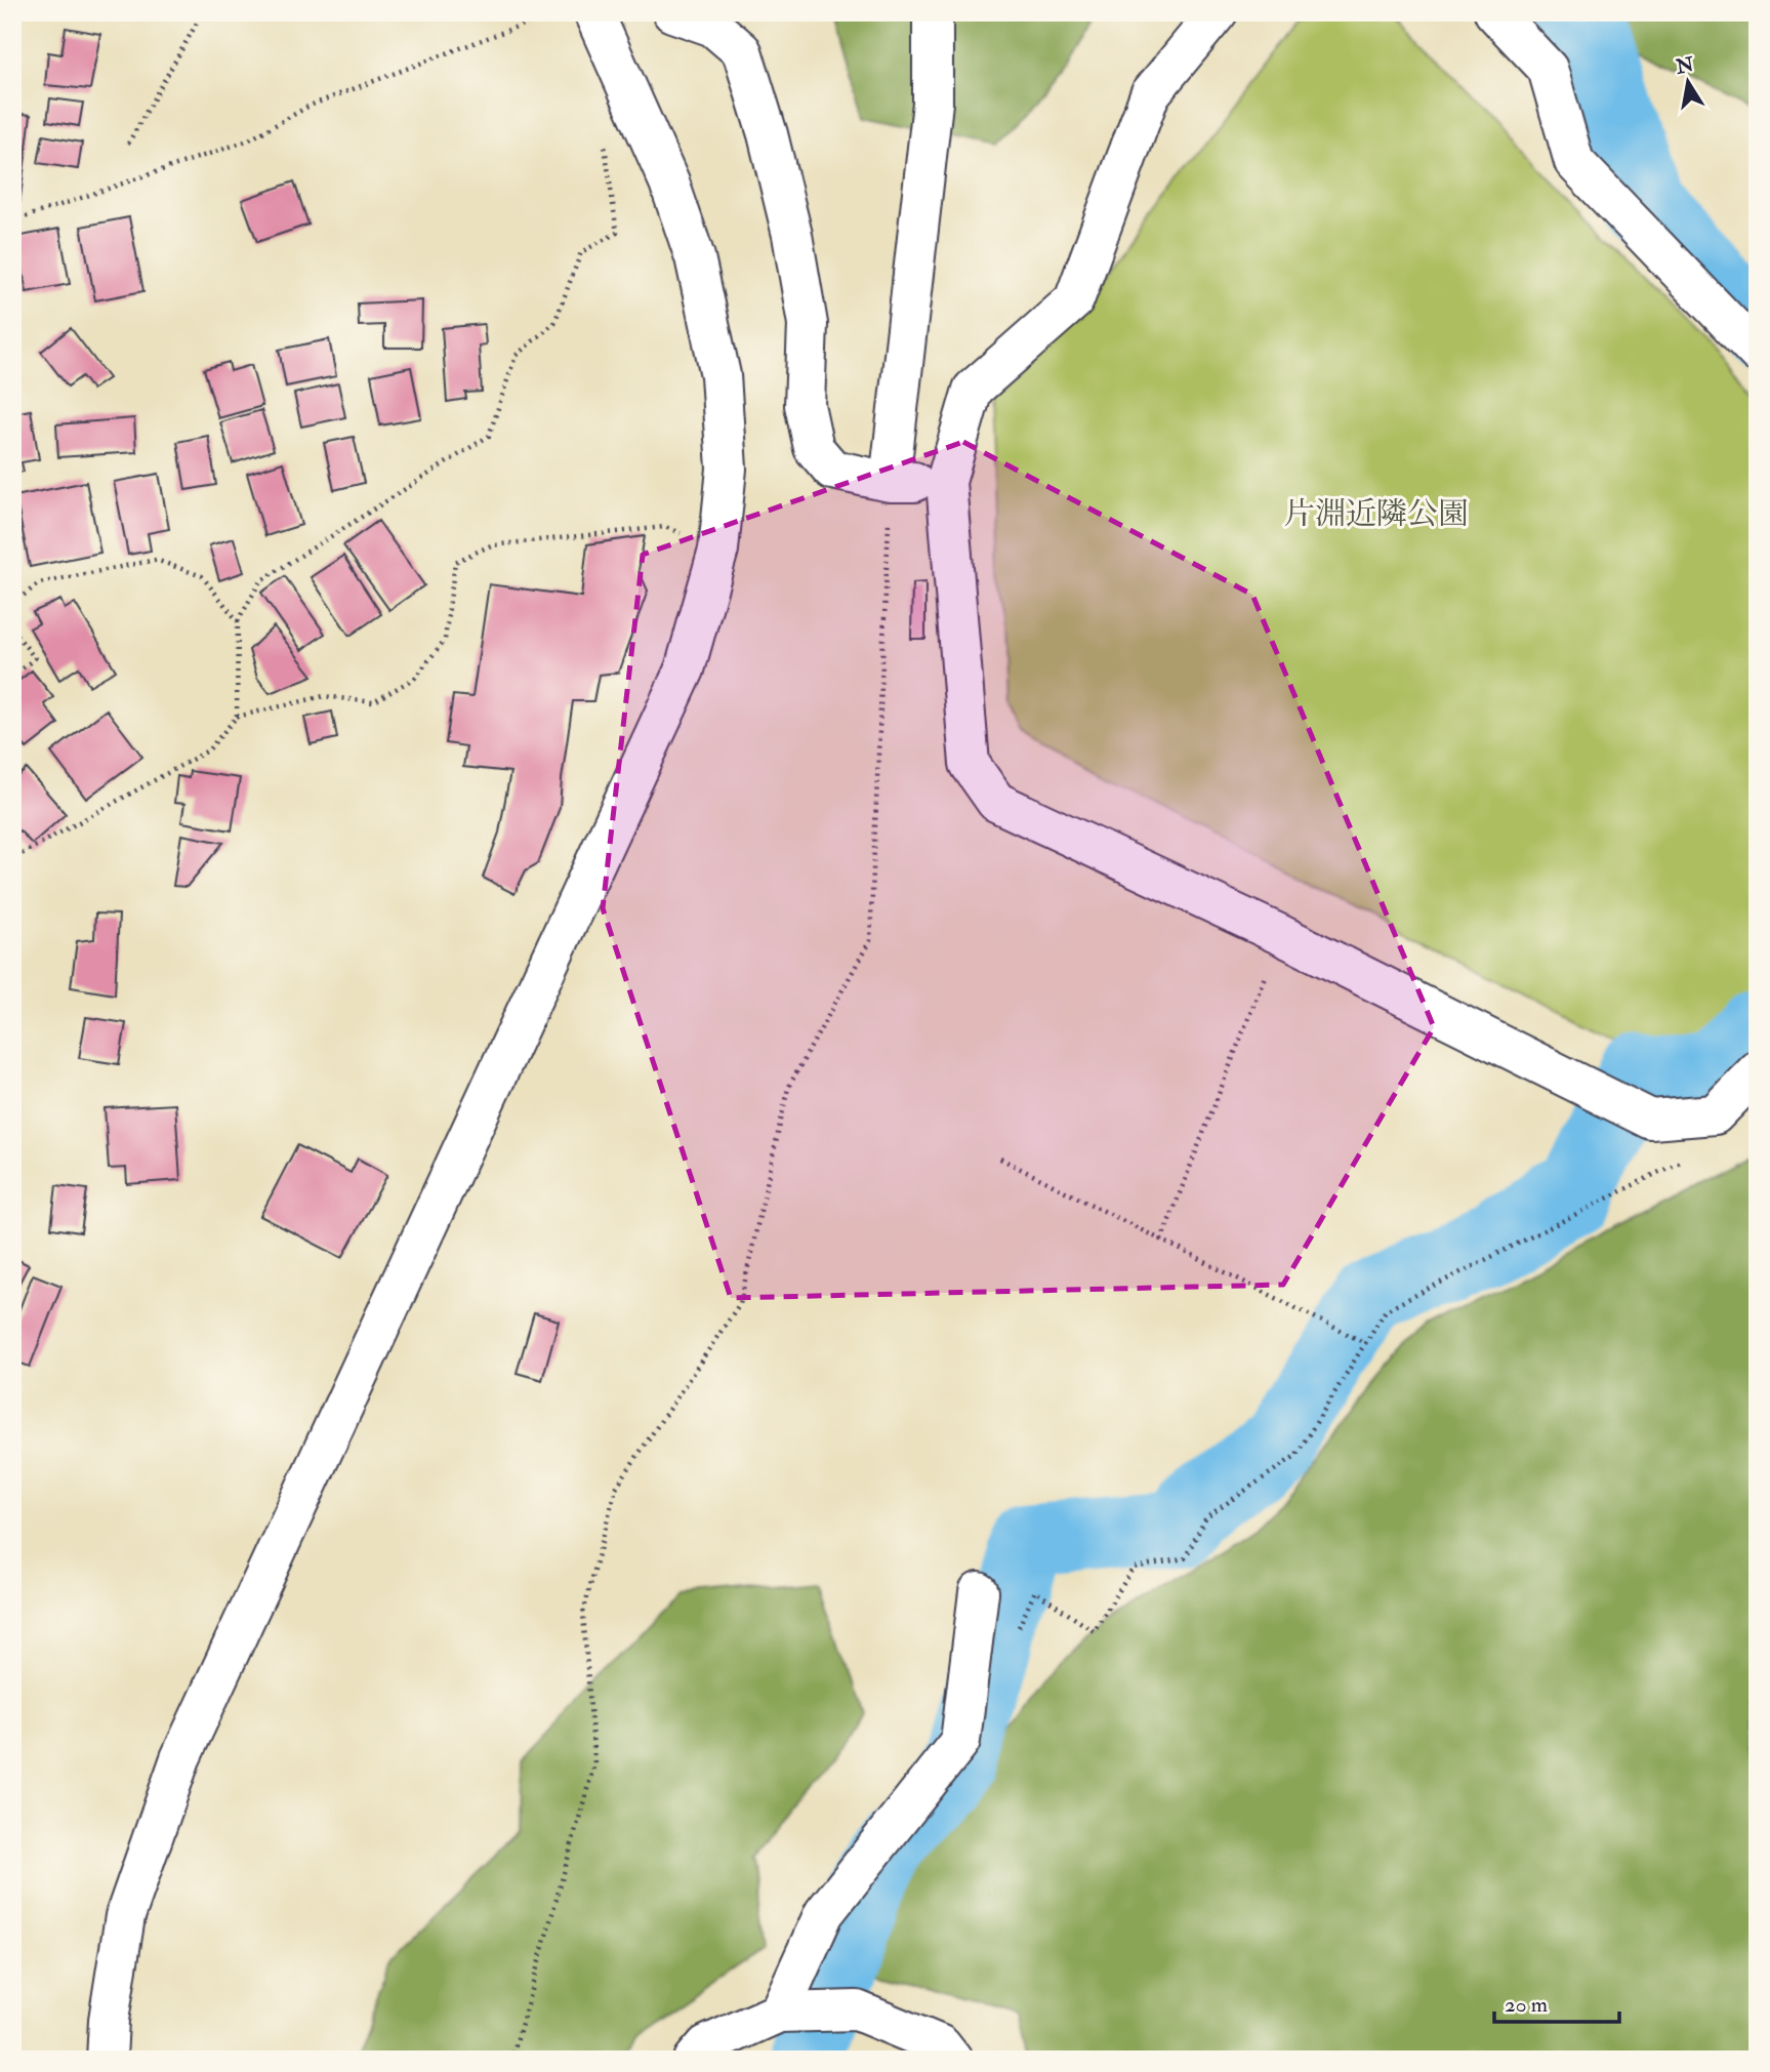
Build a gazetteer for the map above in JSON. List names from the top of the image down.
{
  "parks": ["片淵近隣公園"],
  "scale_bar": "20 m",
  "north": "top"
}
